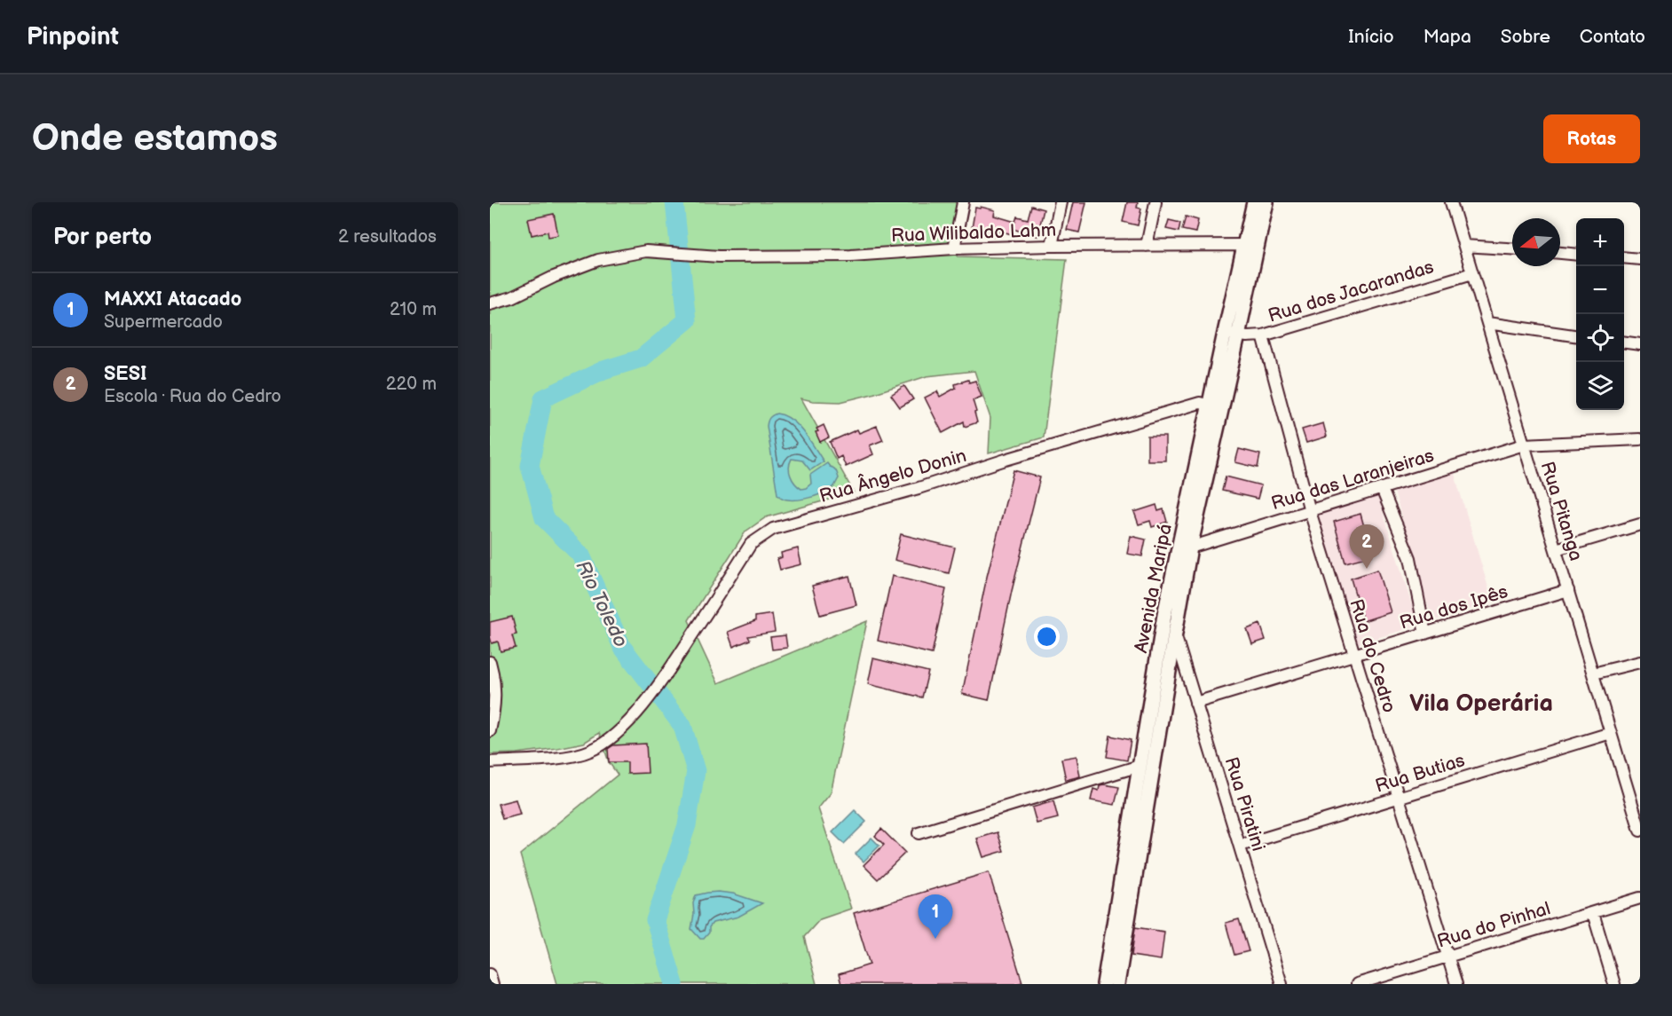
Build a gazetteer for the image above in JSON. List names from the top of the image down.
{
  "streets": {
    "main road": ["Avenida Maripá"],
    "street": [
      "Rua Wilibaldo Lahm",
      "Rua dos Jacarandas",
      "Rua Ângelo Donin",
      "Rua das Laranjeiras",
      "Rua Pitanga",
      "Rua dos Ipês",
      "Rua do Cedro",
      "Rua Butias",
      "Rua Piratini",
      "Rua do Pinhal"
    ]
  },
  "crossings": [
    ["Rua Wilibaldo Lahm", "Avenida Maripá"],
    ["Rua dos Jacarandas", "Rua Pitanga"],
    ["Rua dos Jacarandas", "Avenida Maripá"],
    ["Rua dos Jacarandas", "Rua do Cedro"],
    ["Rua Ângelo Donin", "Avenida Maripá"],
    ["Rua das Laranjeiras", "Rua Pitanga"],
    ["Rua das Laranjeiras", "Avenida Maripá"],
    ["Rua das Laranjeiras", "Rua do Cedro"],
    ["Rua Pitanga", "Rua dos Ipês"],
    ["Rua Pitanga", "Rua Butias"],
    ["Avenida Maripá", "Rua Piratini"],
    ["Rua dos Ipês", "Rua do Cedro"],
    ["Rua dos Ipês", "Rua Piratini"],
    ["Rua do Cedro", "Rua Butias"],
    ["Rua do Cedro", "Rua do Pinhal"],
    ["Rua Butias", "Rua Piratini"]
  ],
  "districts": ["Vila Operária"],
  "water": ["Rio Toledo"],
  "north": "left",
  "page": {
    "header": "Pinpoint",
    "nav": [
      "Início",
      "Mapa",
      "Sobre",
      "Contato"
    ],
    "buttons": "Rotas",
    "title": "Onde estamos",
    "heading": ["Por perto", "2 resultados"],
    "map_buttons": ["+", "−"],
    "list": [
      {
        "mark": "1",
        "name": "MAXXI Atacado",
        "note": "Supermercado",
        "value": "210 m"
      },
      {
        "mark": "2",
        "name": "SESI",
        "note": "Escola · Rua do Cedro",
        "value": "220 m"
      }
    ],
    "pins": ["2", "1"]
  }
}
